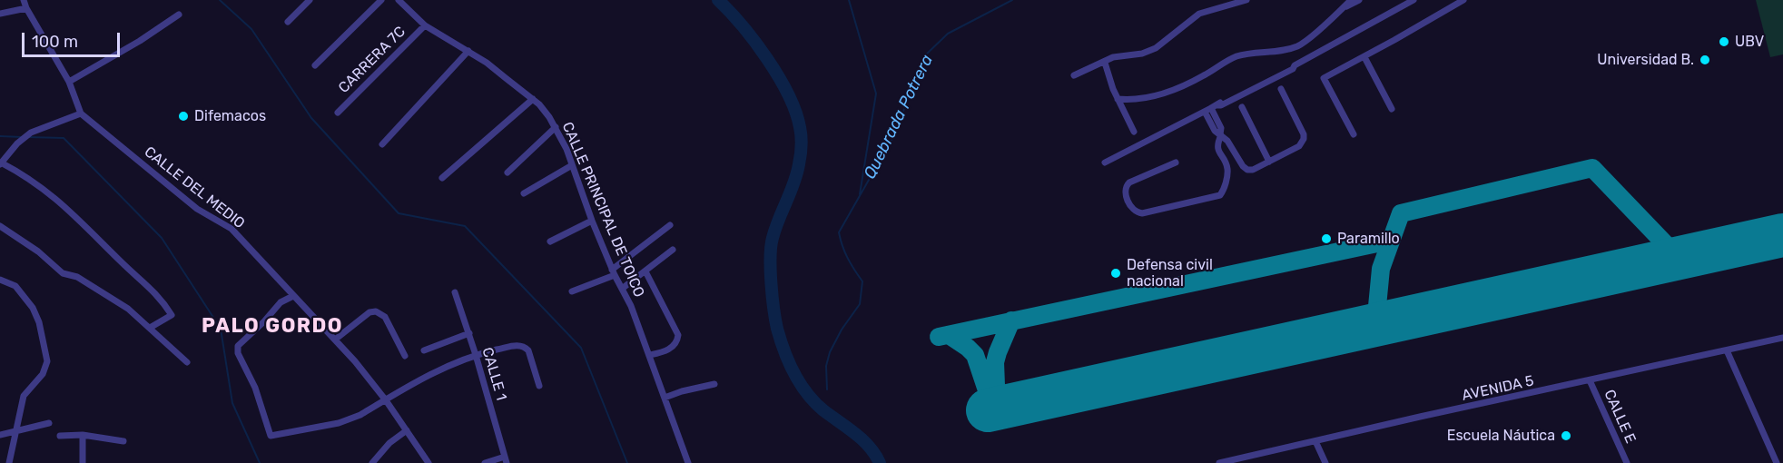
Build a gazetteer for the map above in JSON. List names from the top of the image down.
{
  "streets": {
    "street": [
      "CARRERA 7C",
      "CALLE DEL MEDIO",
      "CALLE PRINCIPAL DE TOICO",
      "CALLE 1",
      "AVENIDA 5",
      "CALLE E"
    ]
  },
  "crossings": [
    ["CARRERA 7C", "CALLE PRINCIPAL DE TOICO"],
    ["AVENIDA 5", "CALLE E"]
  ],
  "districts": ["PALO GORDO"],
  "water": ["Quebrada Potrera"],
  "places": [
    "UBV",
    "Universidad B.",
    "Difemacos",
    "Paramillo",
    "Defensa civil nacional",
    "Escuela Náutica"
  ],
  "scale_bar": "100 m"
}
